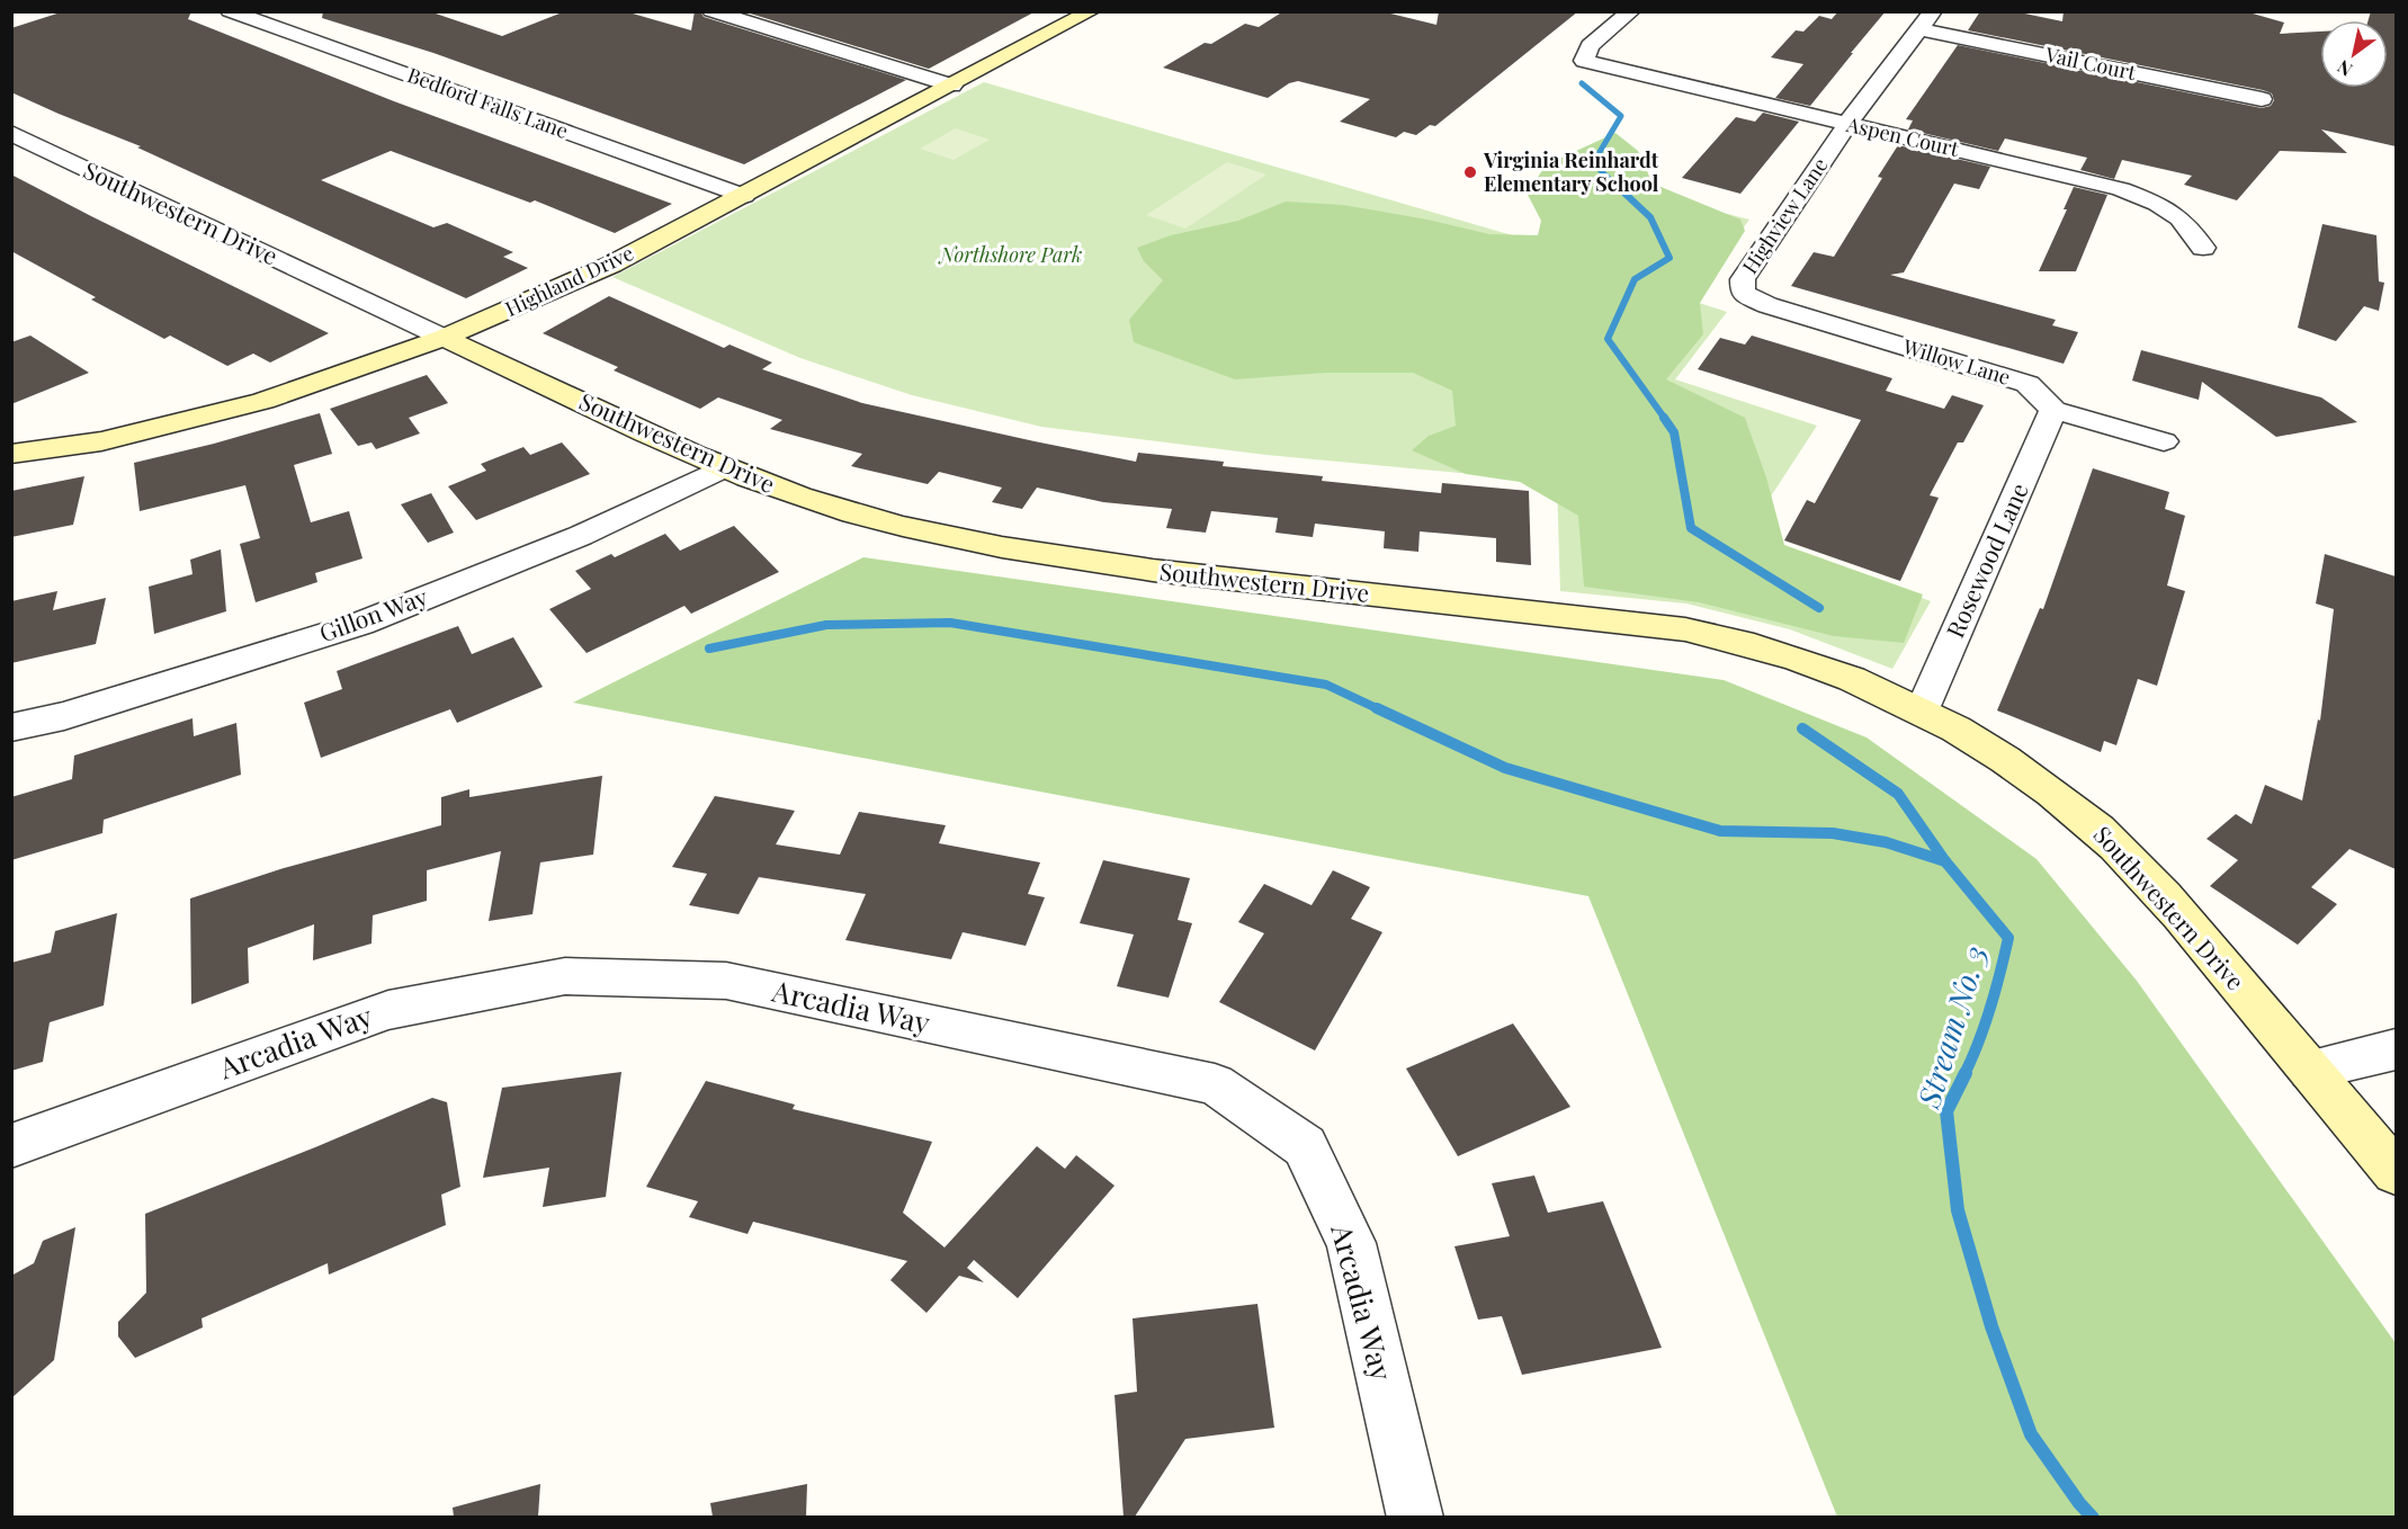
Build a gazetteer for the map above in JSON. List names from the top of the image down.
{
  "streets": {
    "street": [
      "Vail Court",
      "Bedford Falls Lane",
      "Aspen Court",
      "Southwestern Drive",
      "Highview Lane",
      "Highland Drive",
      "Willow Lane",
      "Rosewood Lane",
      "Gillon Way",
      "Arcadia Way"
    ]
  },
  "crossings": [
    ["Vail Court", "Highview Lane"],
    ["Bedford Falls Lane", "Highland Drive"],
    ["Aspen Court", "Highview Lane"],
    ["Southwestern Drive", "Highland Drive"],
    ["Southwestern Drive", "Rosewood Lane"],
    ["Southwestern Drive", "Gillon Way"],
    ["Highview Lane", "Willow Lane"],
    ["Willow Lane", "Rosewood Lane"]
  ],
  "water": ["Stream No. 3"],
  "parks": ["Northshore Park"],
  "places": ["Virginia Reinhardt Elementary School"],
  "north": "bottom left"
}
